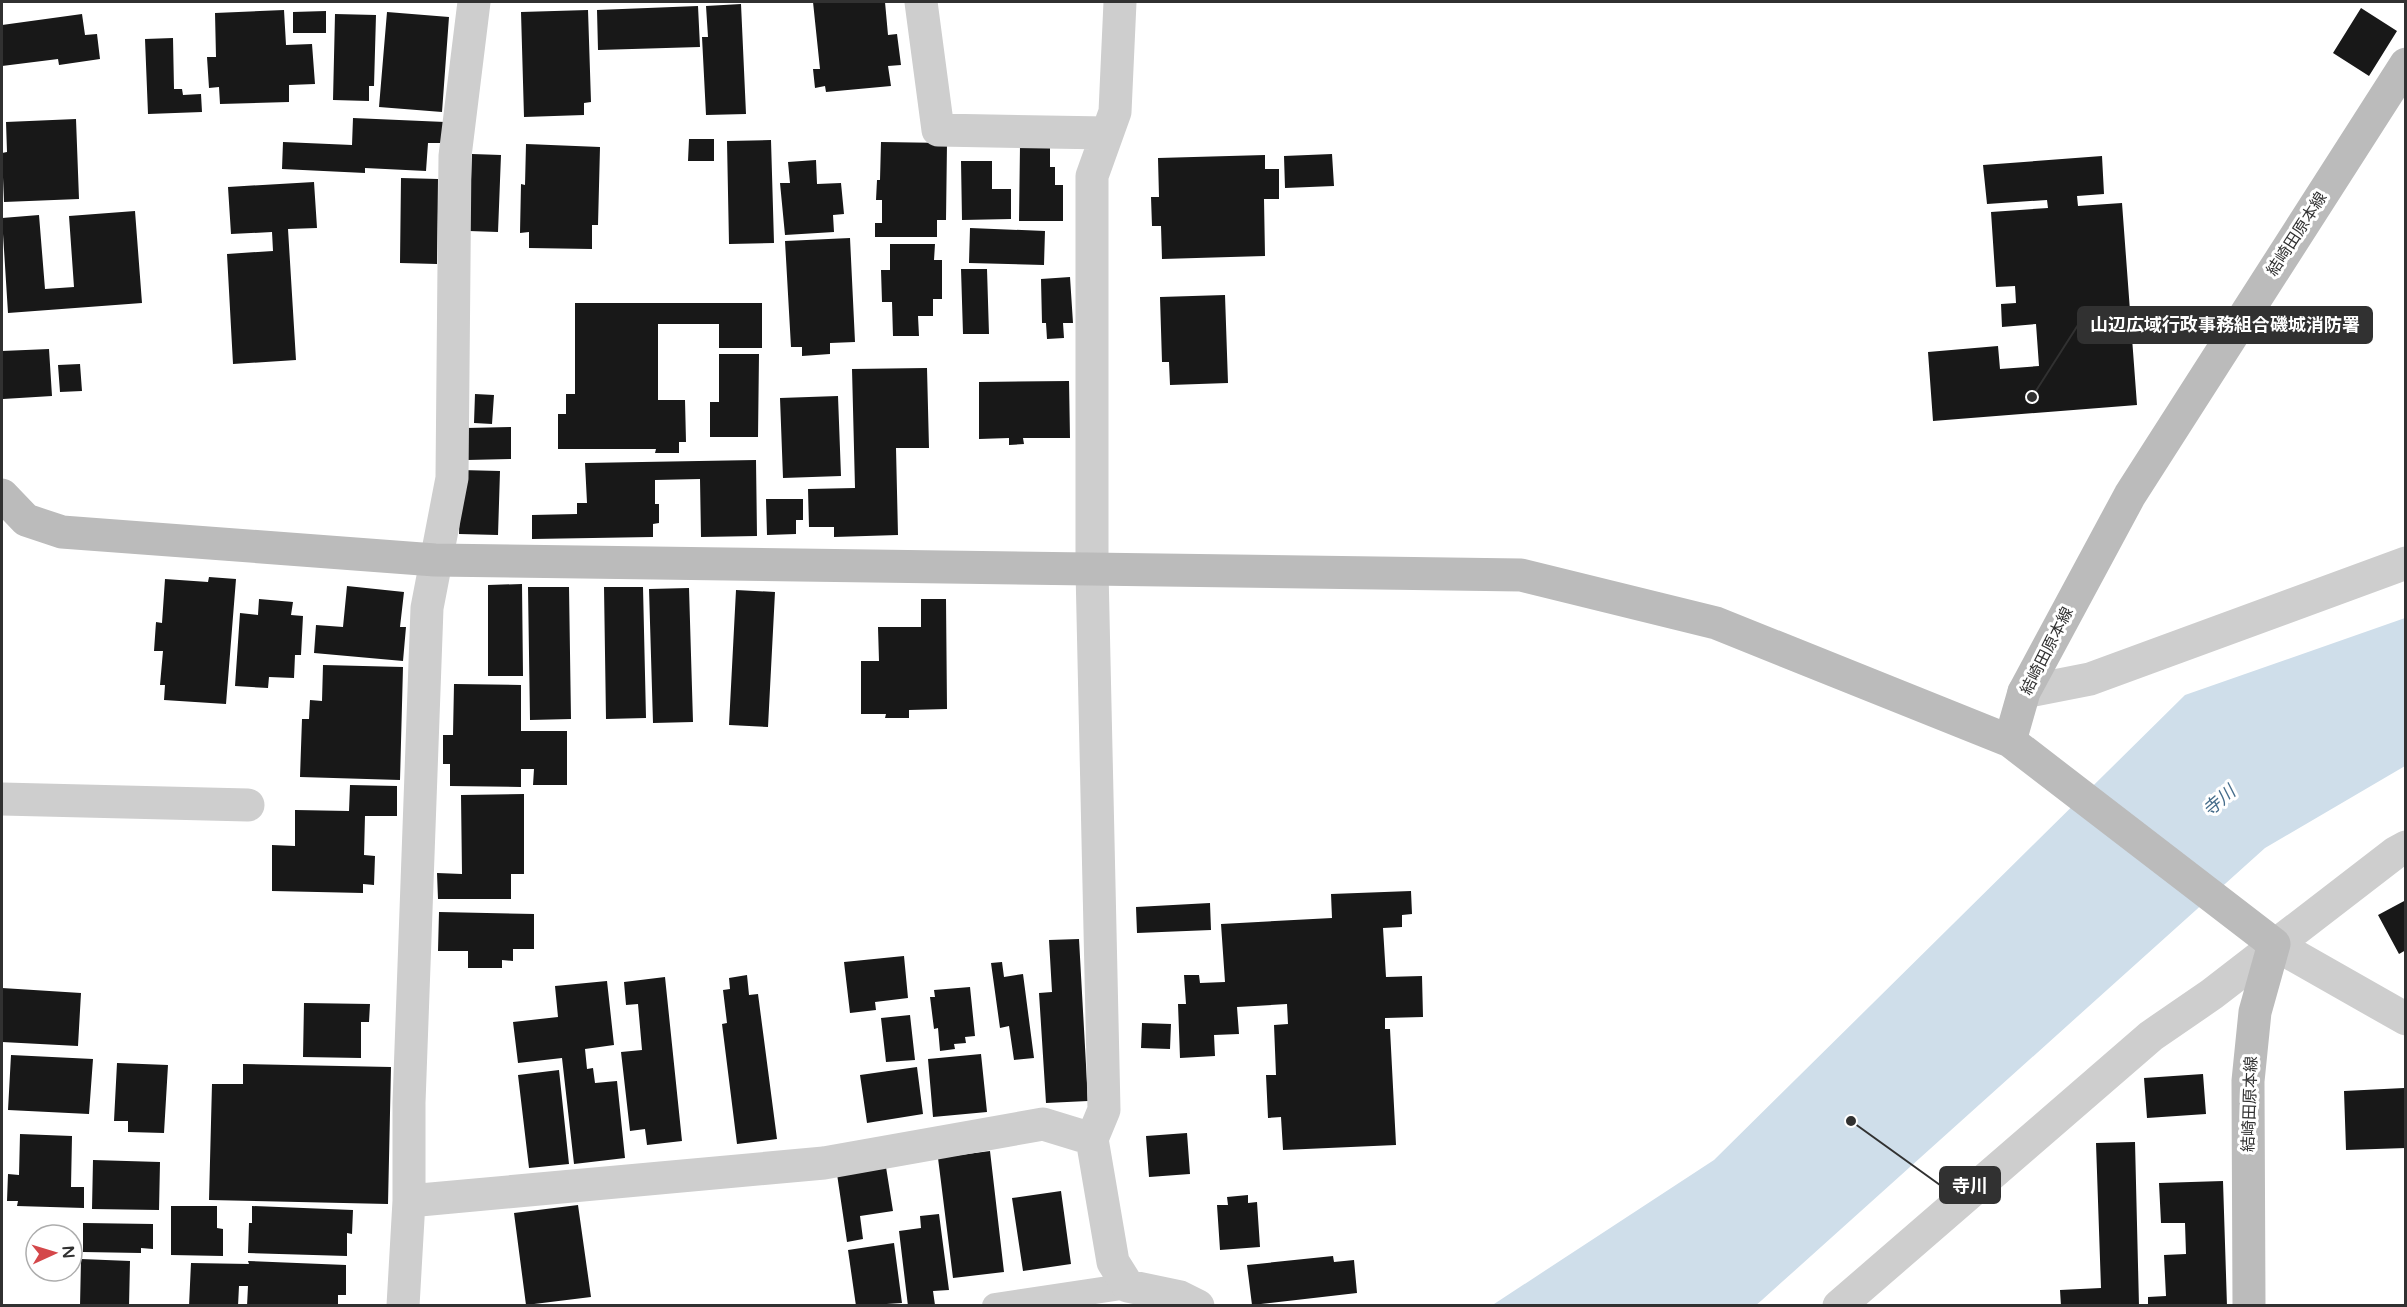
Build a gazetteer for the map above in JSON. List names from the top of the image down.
{
  "streets": {
    "street": ["結崎田原本線"]
  },
  "water": ["寺川"],
  "places": ["山辺広域行政事務組合磯城消防署", "寺川"],
  "north": "right"
}
